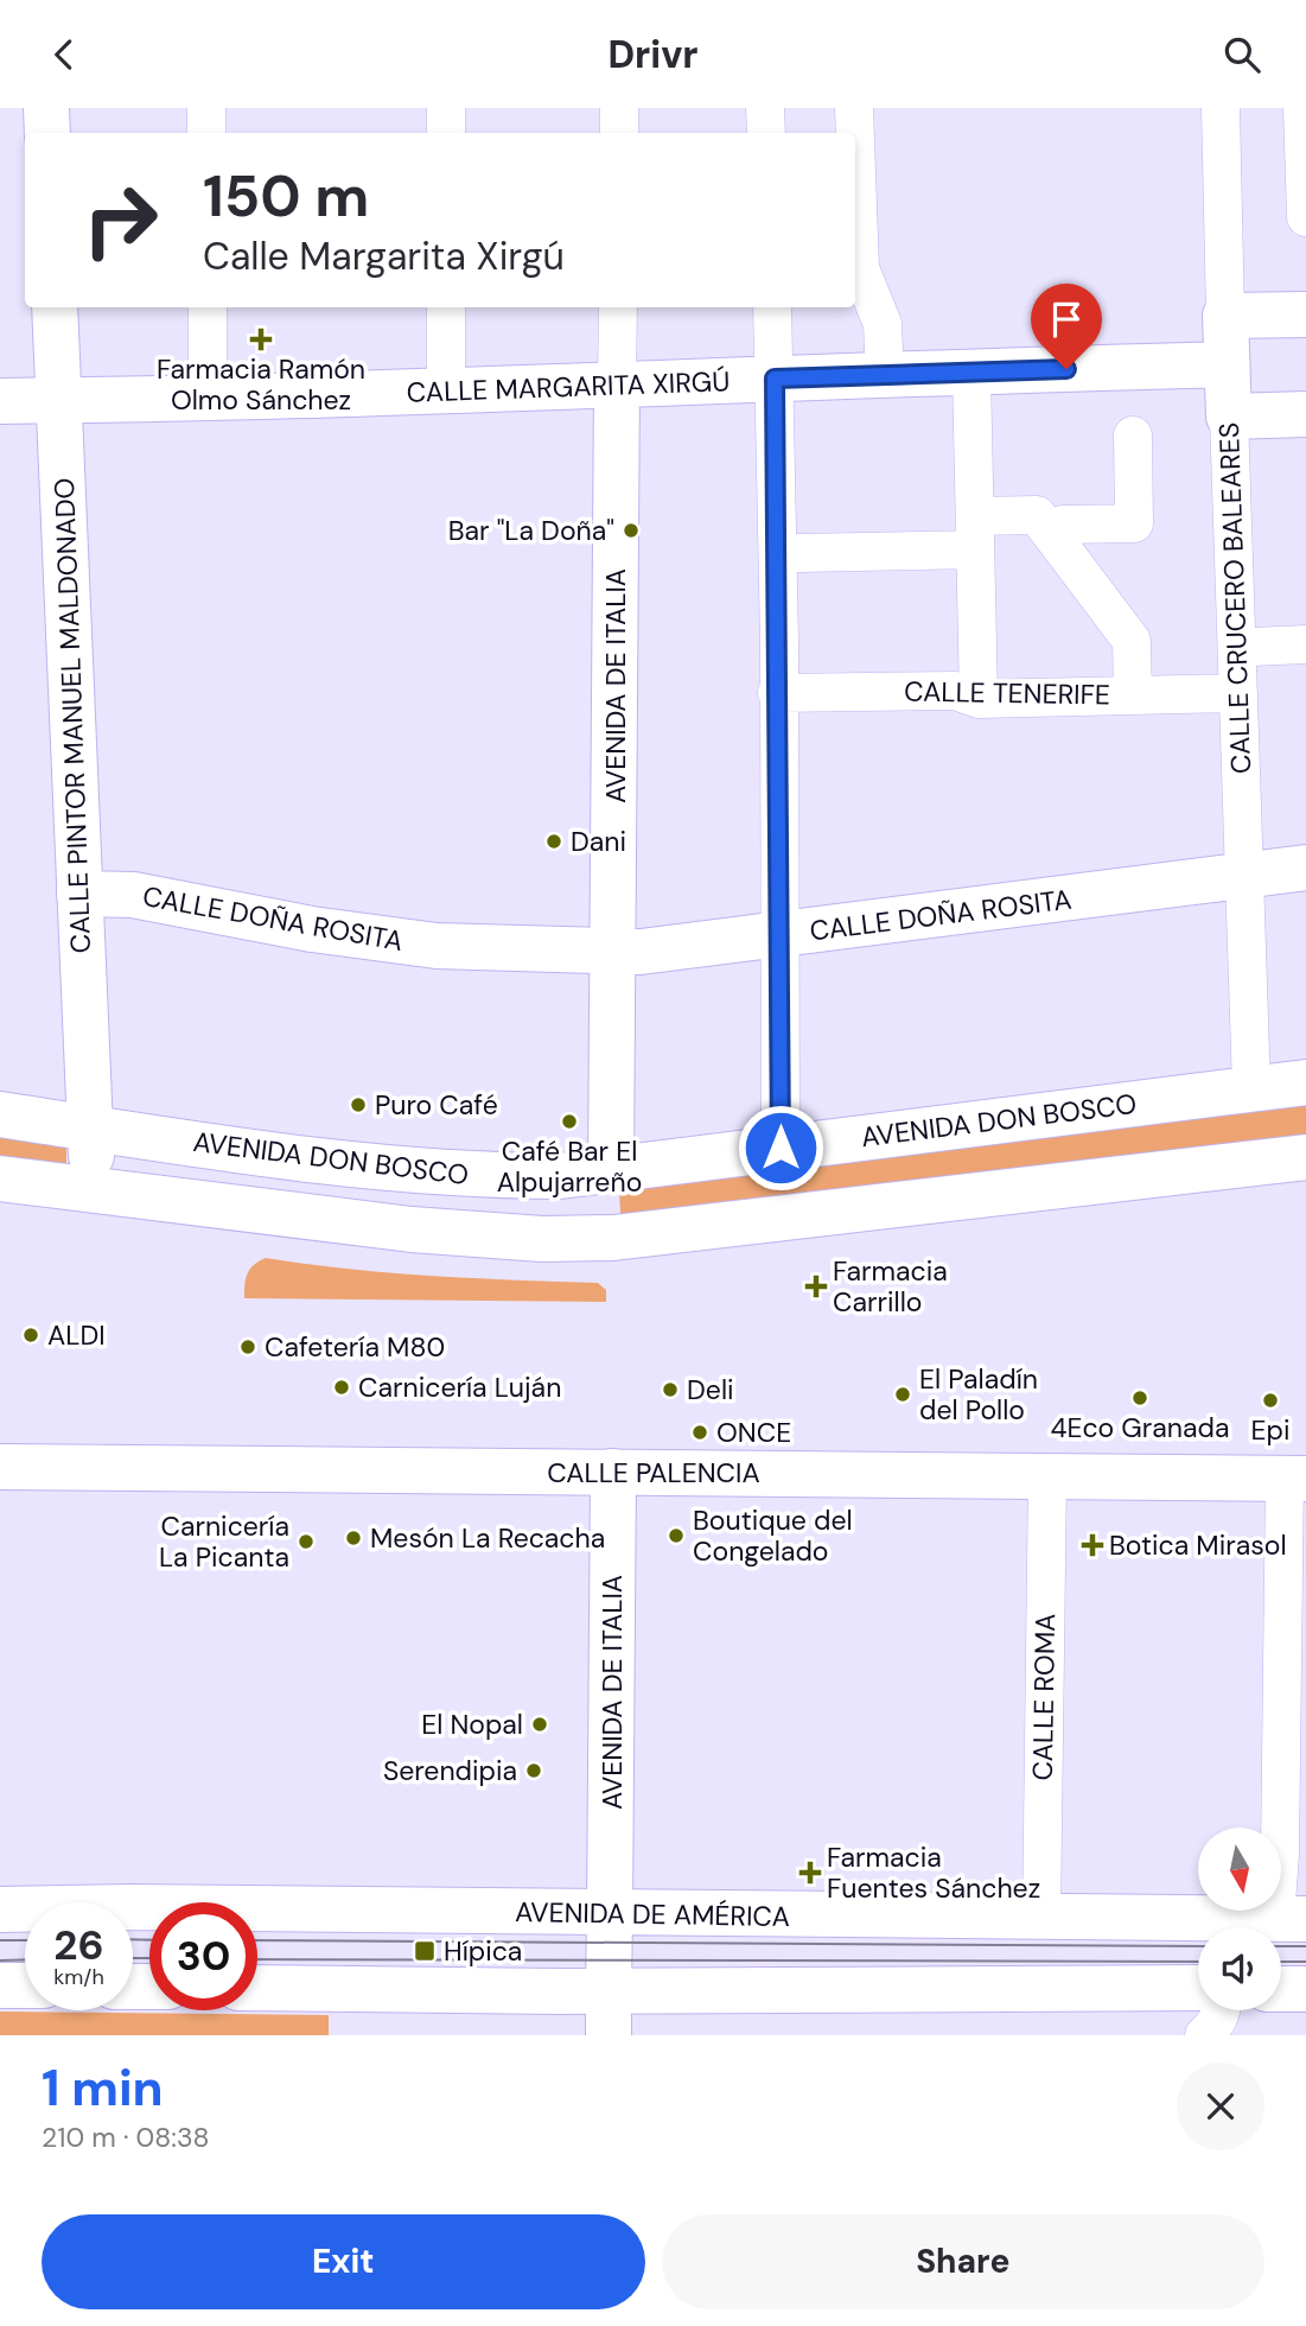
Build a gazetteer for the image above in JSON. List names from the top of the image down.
{
  "streets": {
    "main road": [
      "CALLE MARGARITA XIRGÚ",
      "CALLE CRUCERO BALEARES",
      "AVENIDA DE ITALIA",
      "CALLE PINTOR MANUEL MALDONADO",
      "CALLE DOÑA ROSITA",
      "AVENIDA DON BOSCO",
      "CALLE PALENCIA",
      "AVENIDA DE AMÉRICA"
    ],
    "street": ["CALLE TENERIFE", "CALLE ROMA"]
  },
  "crossings": [
    ["CALLE MARGARITA XIRGÚ", "CALLE CRUCERO BALEARES"],
    ["CALLE MARGARITA XIRGÚ", "AVENIDA DE ITALIA"],
    ["CALLE MARGARITA XIRGÚ", "CALLE PINTOR MANUEL MALDONADO"],
    ["CALLE CRUCERO BALEARES", "CALLE TENERIFE"],
    ["CALLE CRUCERO BALEARES", "CALLE DOÑA ROSITA"],
    ["CALLE CRUCERO BALEARES", "AVENIDA DON BOSCO"],
    ["AVENIDA DE ITALIA", "CALLE DOÑA ROSITA"],
    ["AVENIDA DE ITALIA", "AVENIDA DON BOSCO"],
    ["AVENIDA DE ITALIA", "CALLE PALENCIA"],
    ["AVENIDA DE ITALIA", "AVENIDA DE AMÉRICA"],
    ["CALLE PINTOR MANUEL MALDONADO", "CALLE DOÑA ROSITA"],
    ["CALLE PINTOR MANUEL MALDONADO", "AVENIDA DON BOSCO"],
    ["CALLE PALENCIA", "CALLE ROMA"],
    ["CALLE ROMA", "AVENIDA DE AMÉRICA"]
  ],
  "places": {
    "health": [
      "Farmacia Ramón Olmo Sánchez",
      "Farmacia Carrillo",
      "Botica Mirasol",
      "Farmacia Fuentes Sánchez"
    ],
    "other": [
      "Bar \"La Doña\"",
      "Dani",
      "Puro Café",
      "Café Bar El Alpujarreño",
      "ALDI",
      "Cafetería M80",
      "Carnicería Luján",
      "Deli",
      "El Paladín del Pollo",
      "4Eco Granada",
      "Epi",
      "ONCE",
      "Boutique del Congelado",
      "Mesón La Recacha",
      "Carnicería La Picanta",
      "El Nopal",
      "Serendipia"
    ],
    "transit": ["Hípica"]
  },
  "north": "bottom",
  "page": {
    "header": "Drivr",
    "turn": ["150 m", "Calle Margarita Xirgú"],
    "speed": "26 km/h",
    "limit": "30",
    "heading": ["1 min", "210 m · 08:38"],
    "buttons": ["Exit", "Share"]
  }
}
